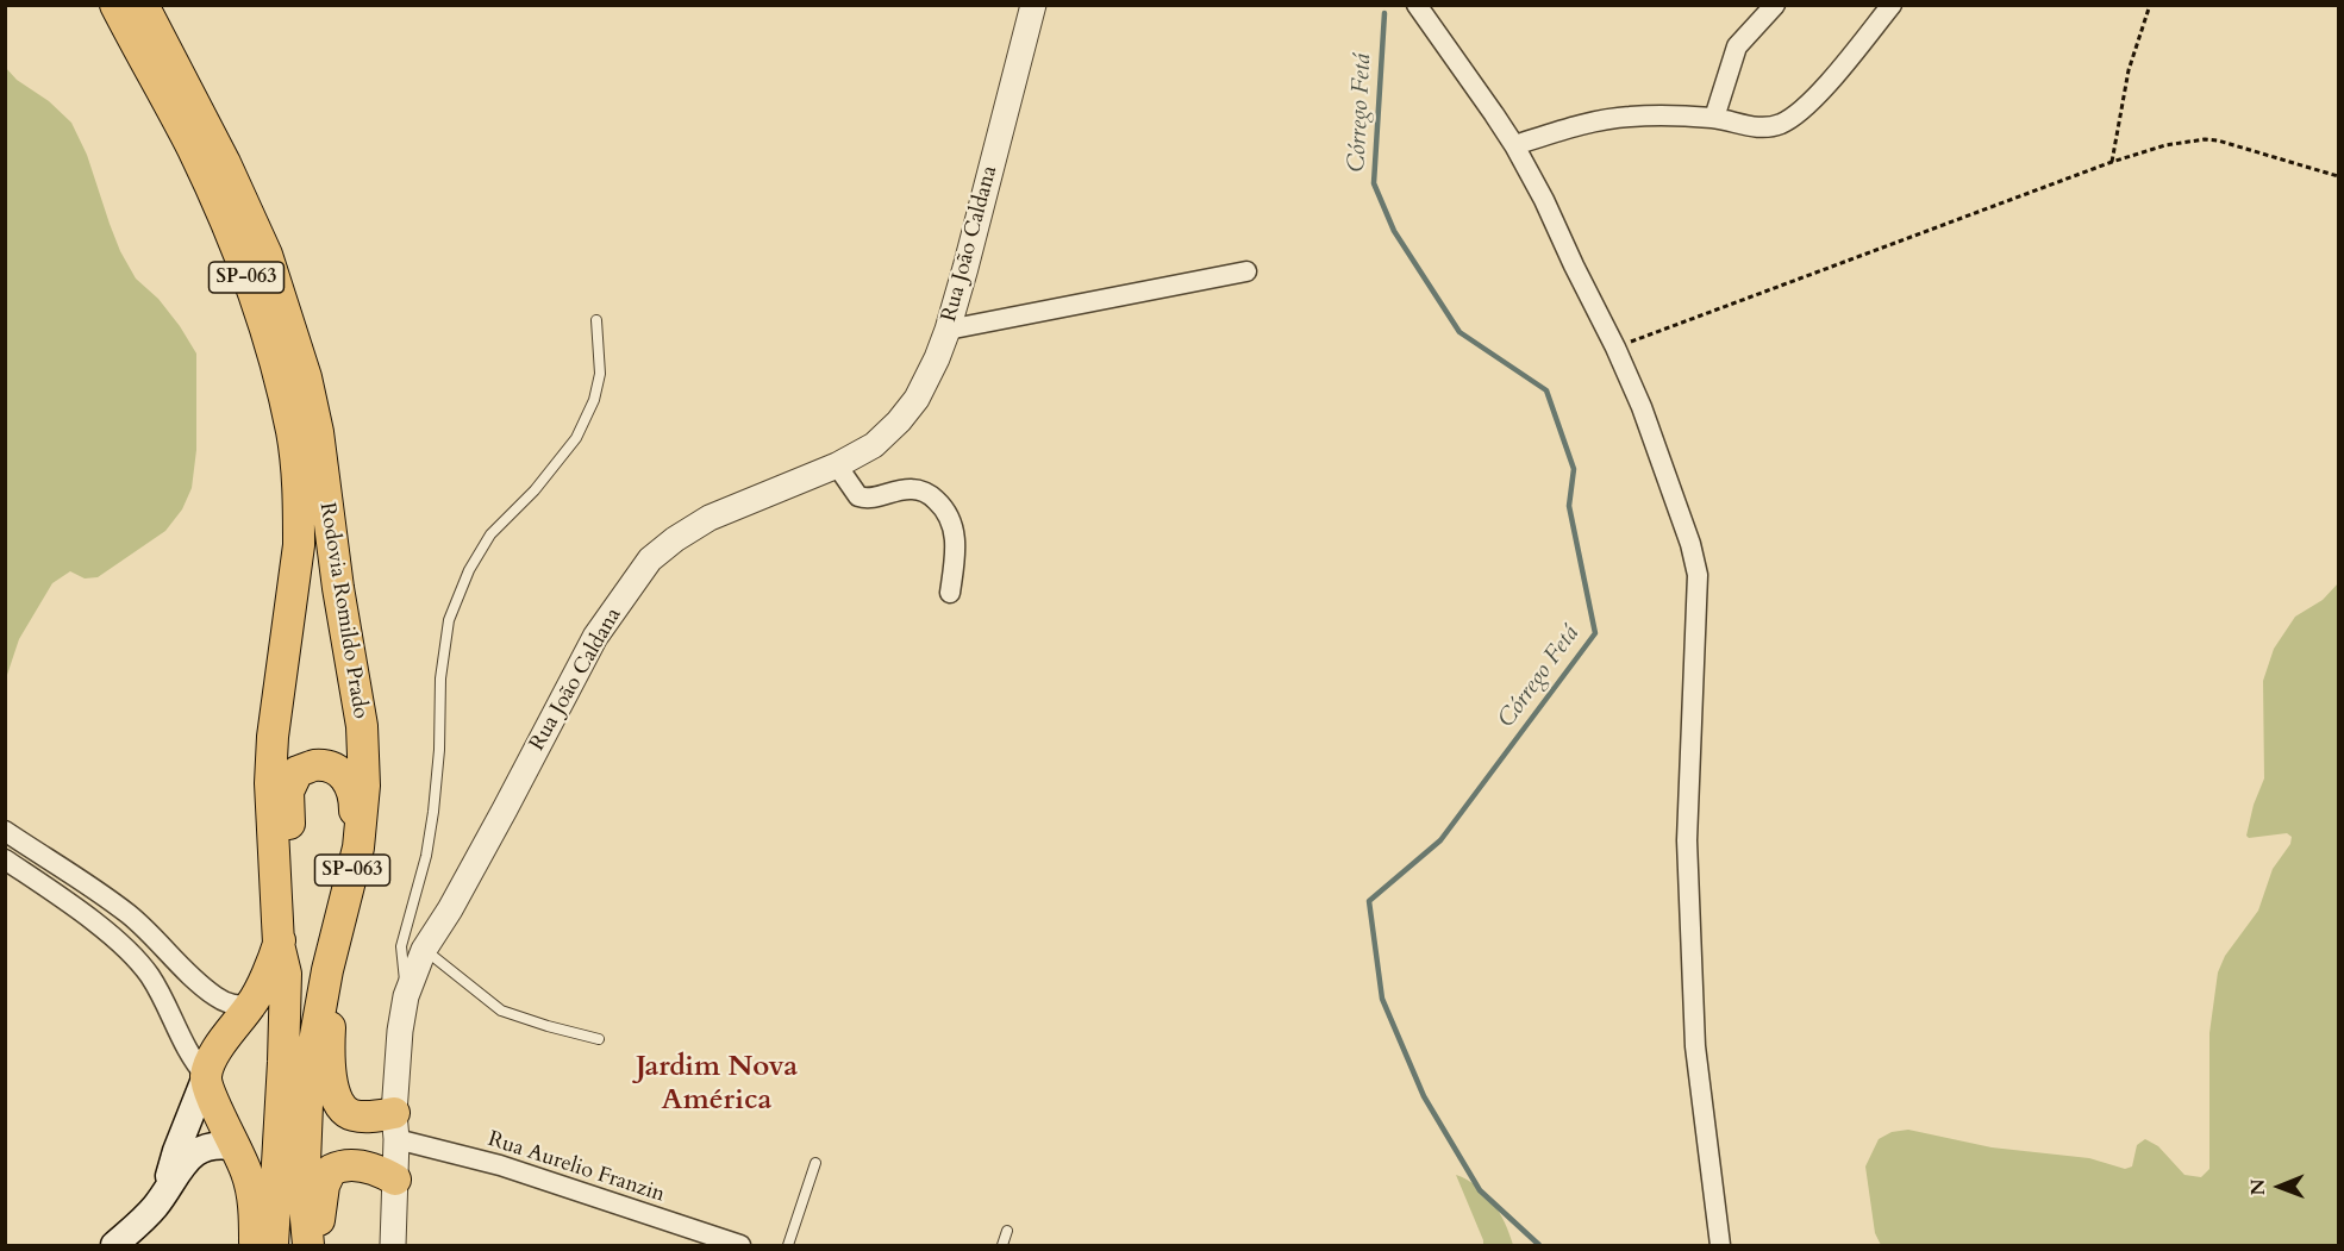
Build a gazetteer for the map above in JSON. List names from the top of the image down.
{
  "streets": {
    "main road": ["SP-063", "Rodovia Romildo Prado"],
    "street": ["Rua João Caldana", "Rua Aurelio Franzin"]
  },
  "crossings": [
    ["Rua João Caldana", "Rua Aurelio Franzin"]
  ],
  "districts": ["Jardim Nova América"],
  "water": ["Córrego Fetá"],
  "north": "left"
}
